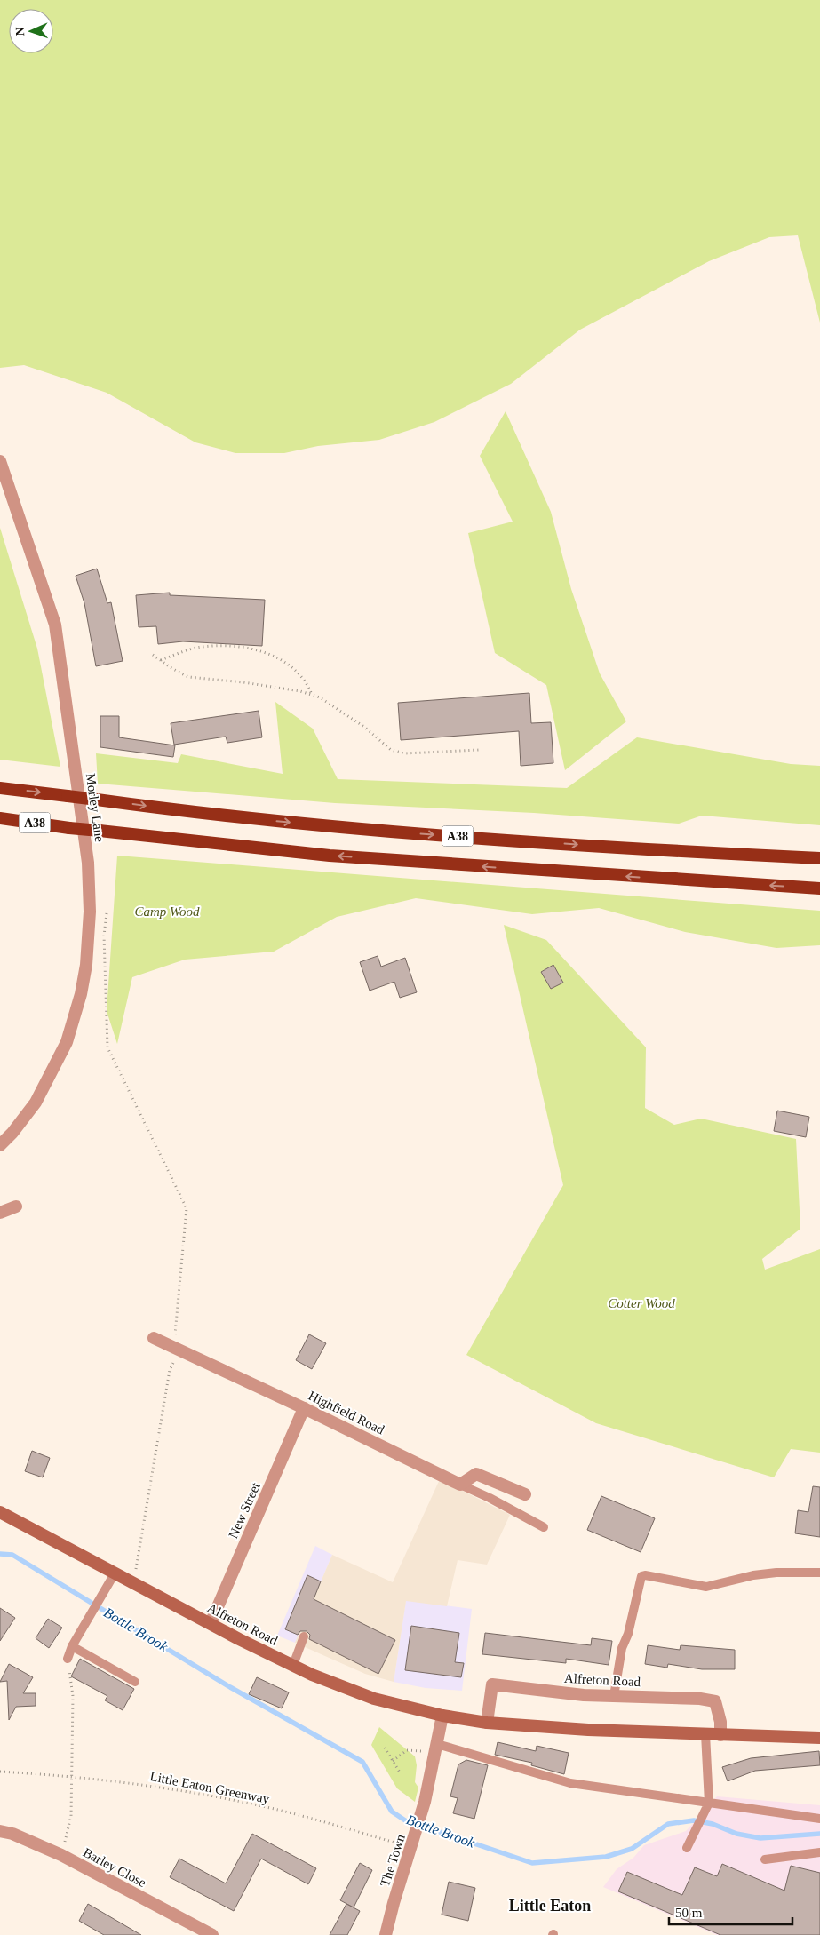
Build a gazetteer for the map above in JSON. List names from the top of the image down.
{
  "streets": {
    "highway": ["A38"],
    "main road": ["Alfreton Road"],
    "street": [
      "Morley Lane",
      "Highfield Road",
      "New Street",
      "The Town",
      "Barley Close"
    ],
    "path": ["Little Eaton Greenway"]
  },
  "crossings": [
    ["Highfield Road", "New Street"],
    ["New Street", "Alfreton Road"],
    ["Alfreton Road", "The Town"],
    ["Little Eaton Greenway", "The Town"]
  ],
  "districts": ["Little Eaton"],
  "water": ["Bottle Brook"],
  "parks": ["Camp Wood", "Cotter Wood"],
  "scale_bar": "50 m",
  "north": "left"
}
